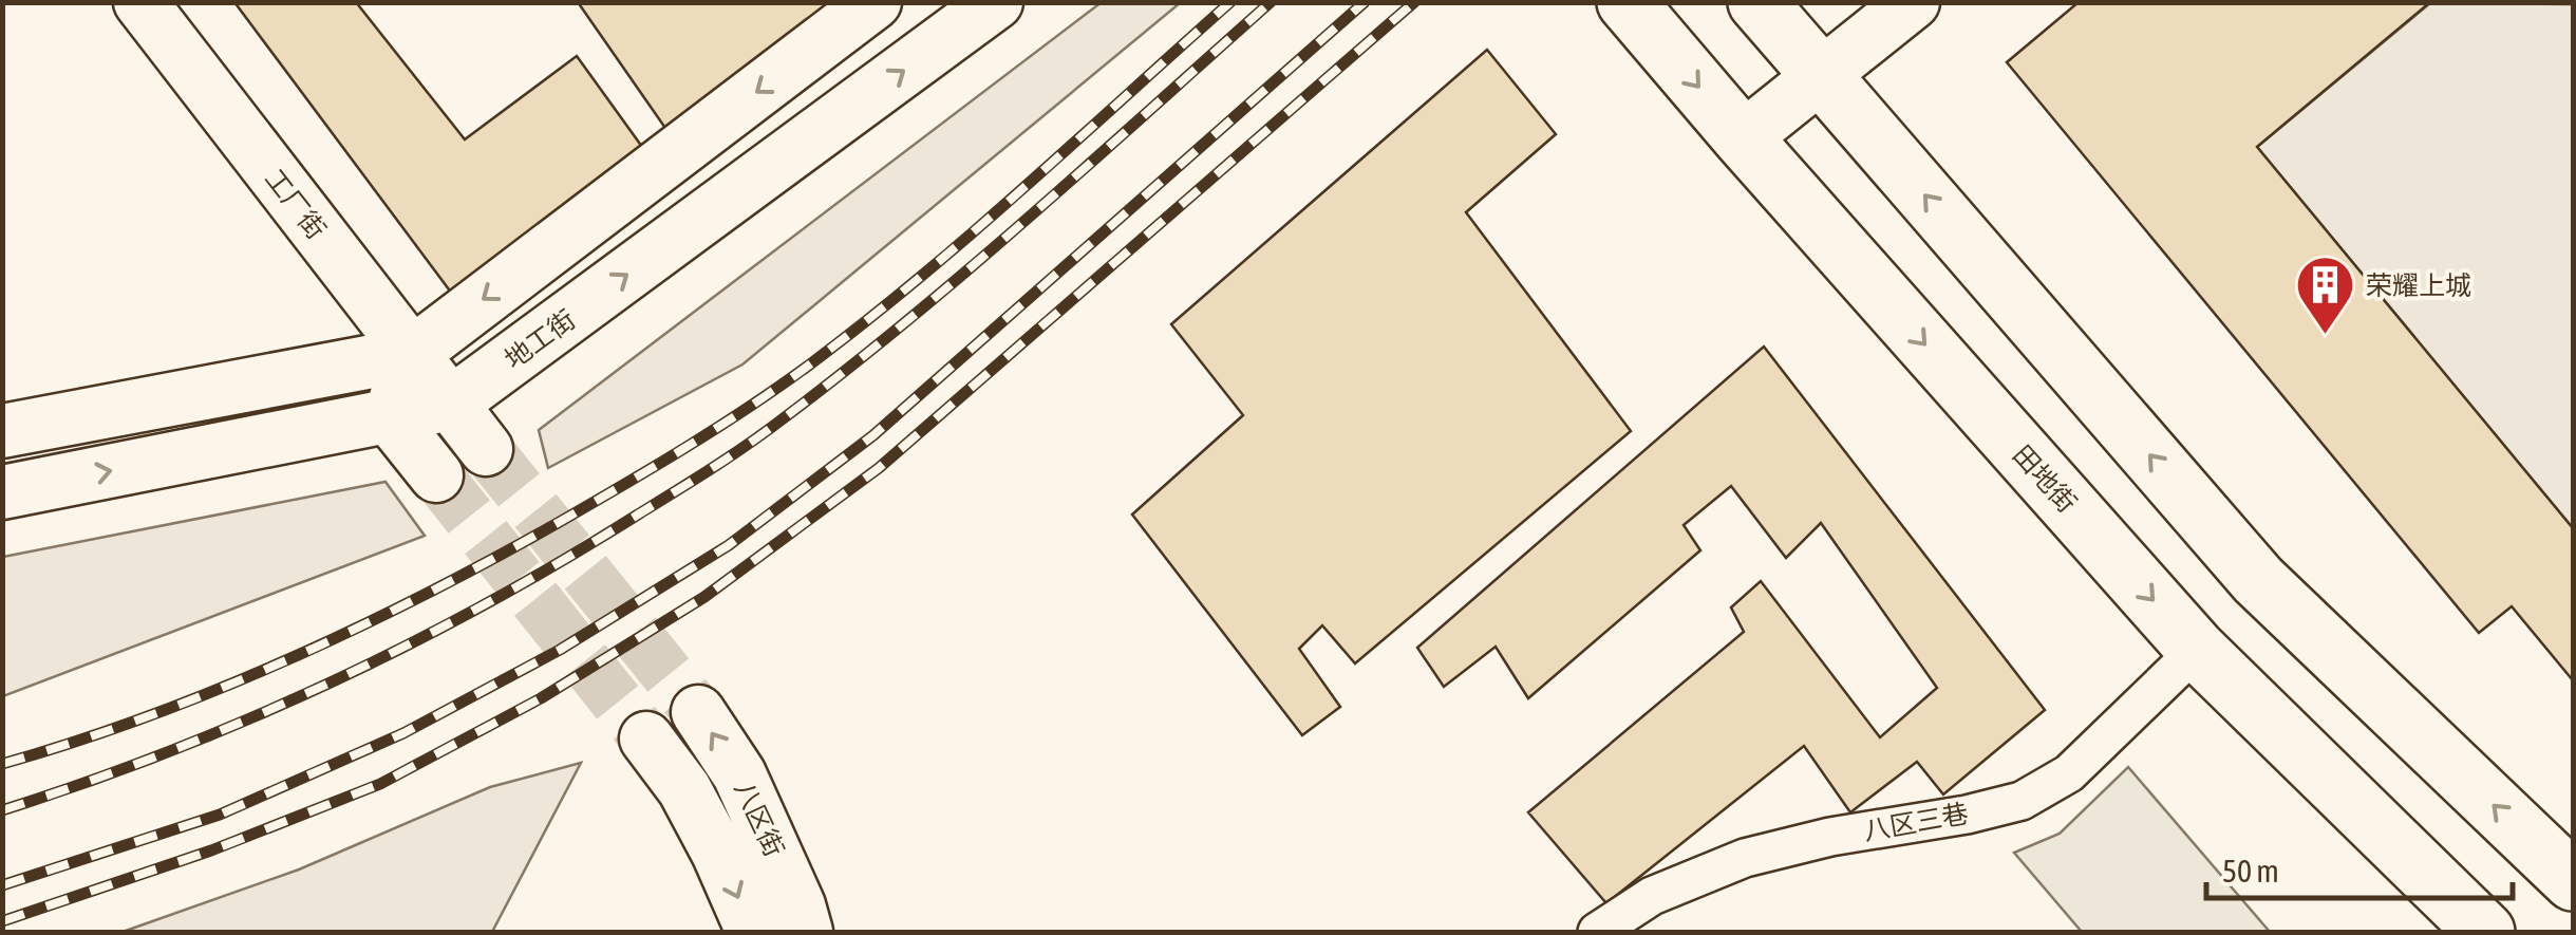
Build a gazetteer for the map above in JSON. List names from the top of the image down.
{
  "streets": {
    "highway": ["田地街"],
    "main road": ["工厂街", "地工街", "八区街"],
    "street": ["八区三巷"]
  },
  "crossings": [
    ["工厂街", "地工街"],
    ["田地街", "八区三巷"]
  ],
  "places": {
    "building": ["荣耀上城"]
  },
  "scale_bar": "50 m"
}
